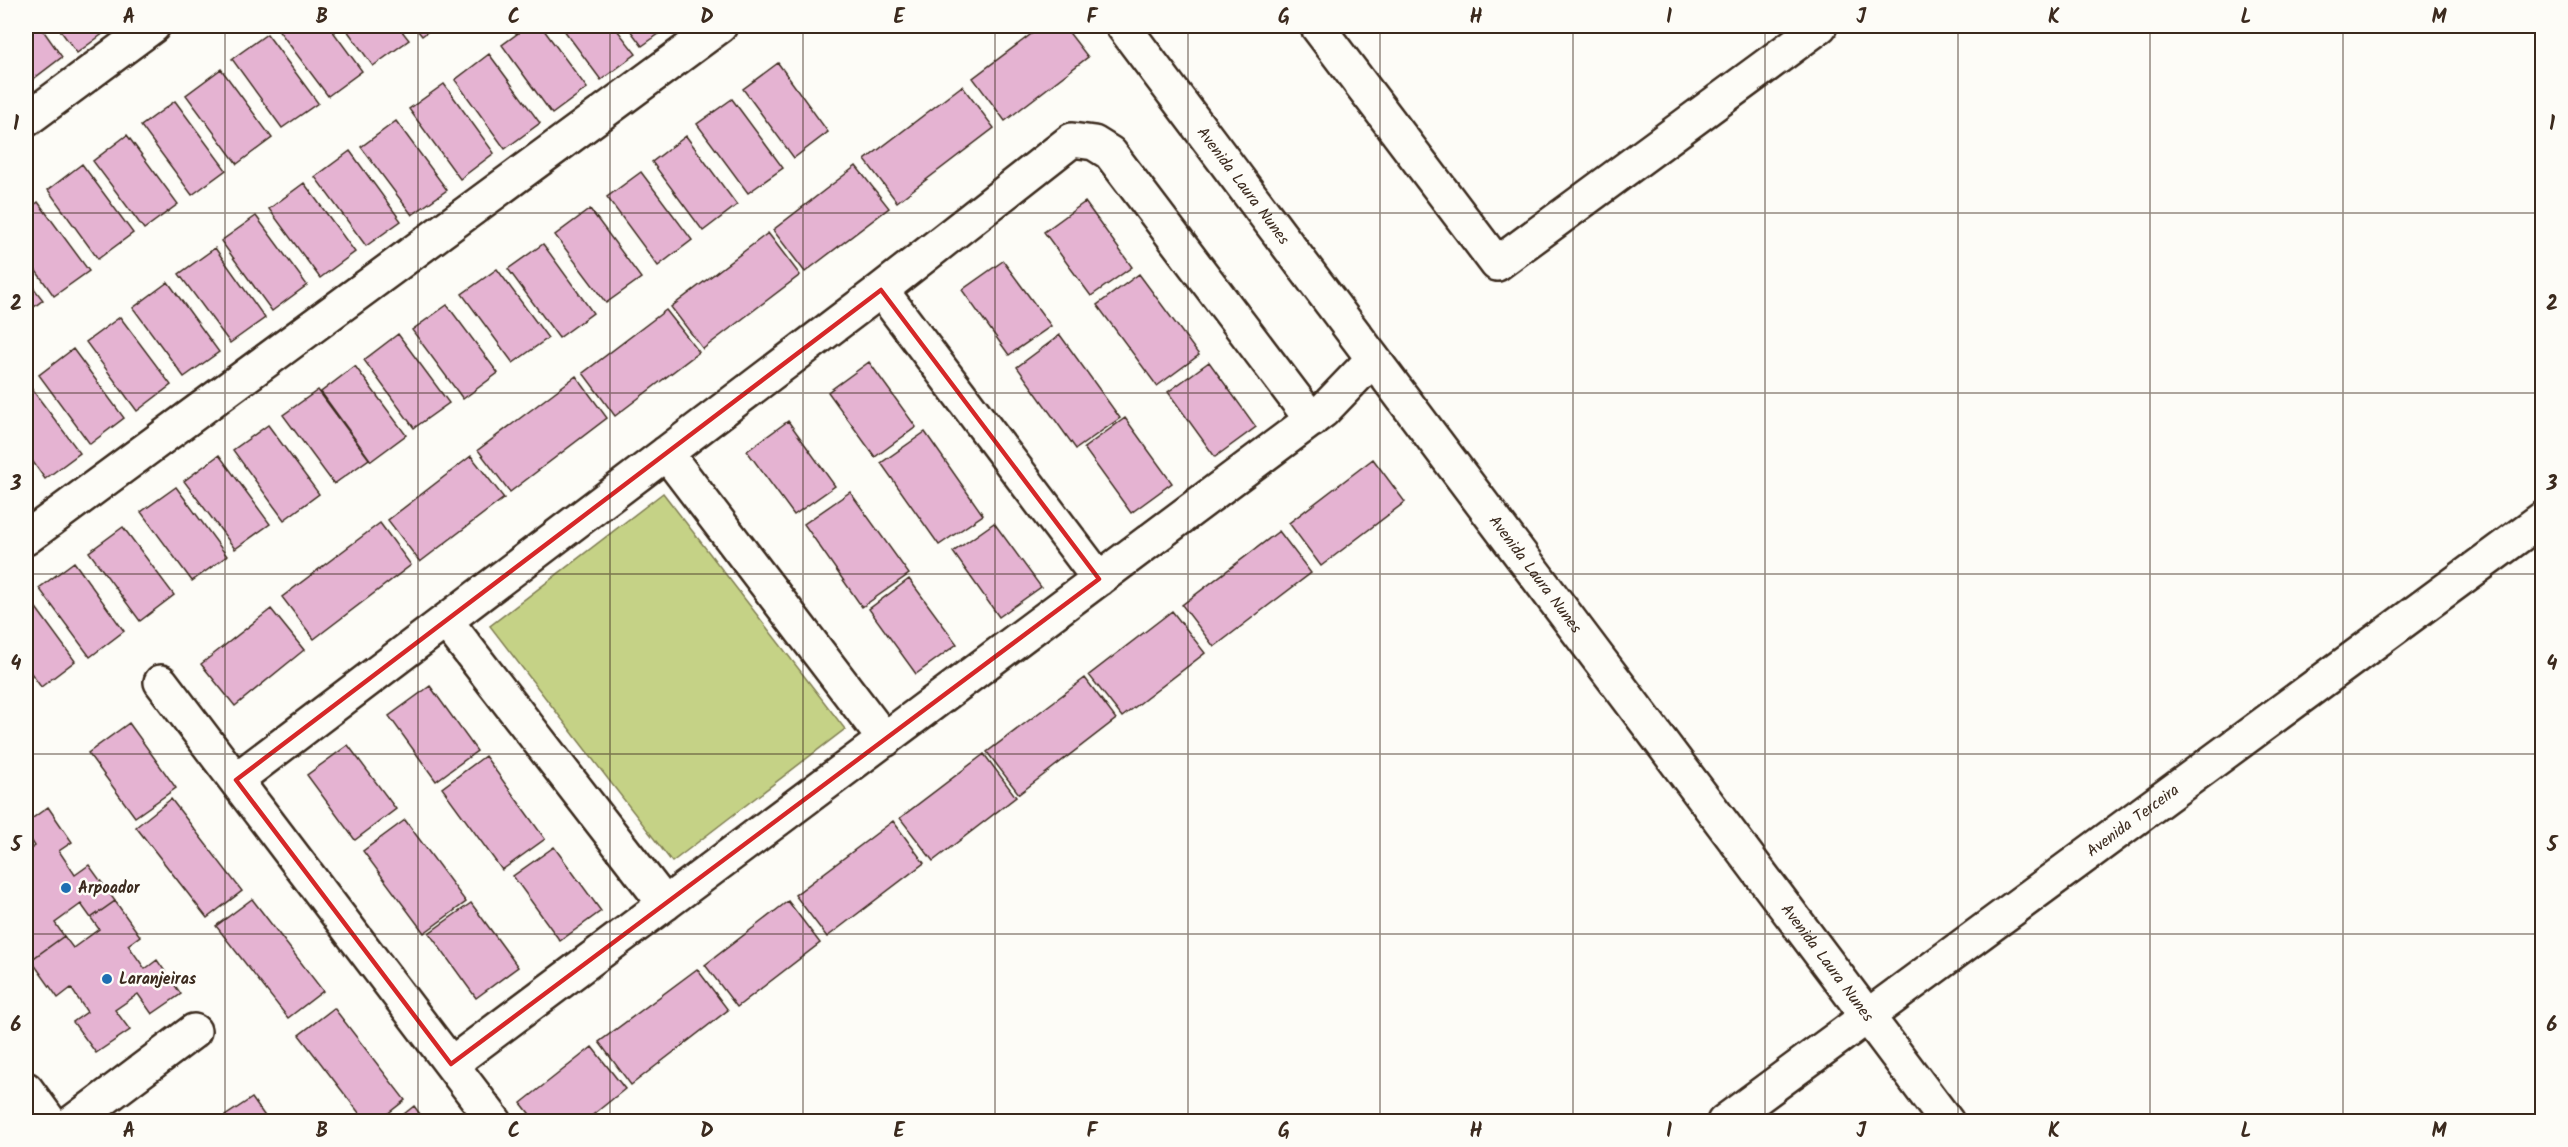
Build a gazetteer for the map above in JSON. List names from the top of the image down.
{
  "streets": {
    "street": ["Avenida Laura Nunes", "Avenida Terceira"]
  },
  "crossings": [
    ["Avenida Laura Nunes", "Avenida Terceira"]
  ],
  "places": ["Arpoador", "Laranjeiras"],
  "grid": {
    "columns": [
      "A",
      "B",
      "C",
      "D",
      "E",
      "F",
      "G",
      "H",
      "I",
      "J",
      "K",
      "L",
      "M"
    ],
    "rows": [
      "1",
      "2",
      "3",
      "4",
      "5",
      "6"
    ]
  }
}
